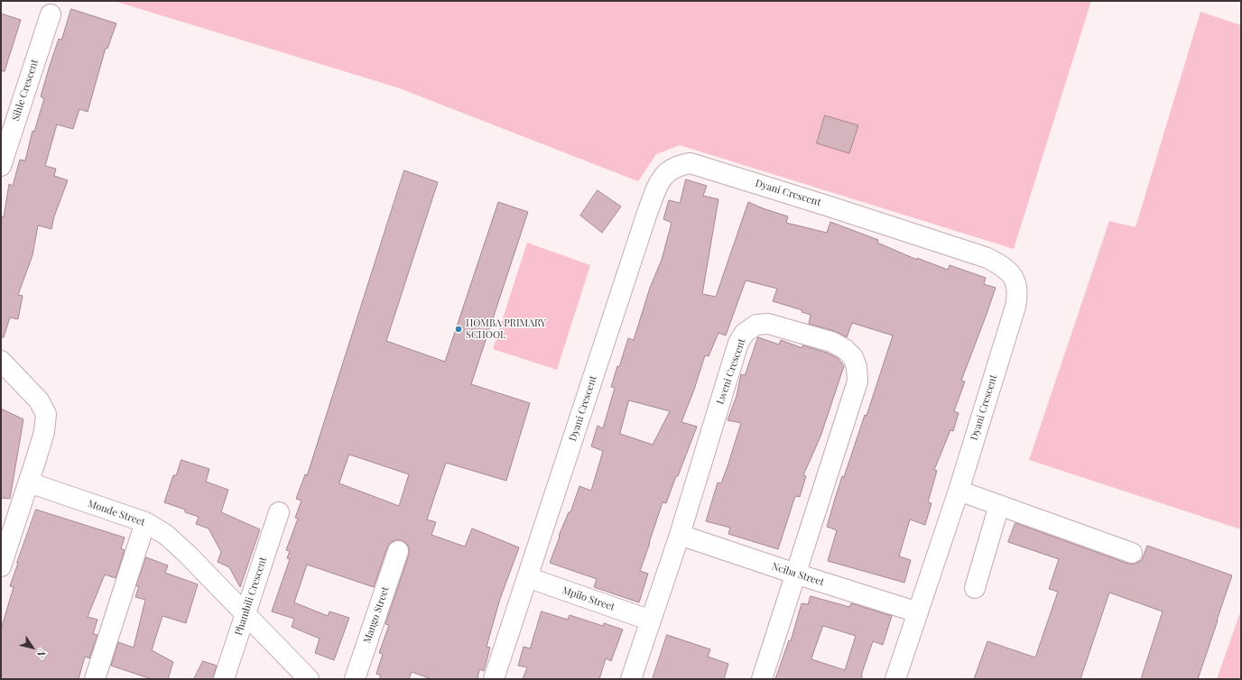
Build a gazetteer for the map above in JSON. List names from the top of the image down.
{
  "streets": {
    "street": [
      "Sihle Crescent",
      "Dyani Crescent",
      "Lweni Crescent",
      "Monde Street",
      "Nciba Street",
      "Phambili Crescent",
      "Mpilo Street",
      "Mango Street"
    ]
  },
  "crossings": [
    ["Dyani Crescent", "Nciba Street"],
    ["Dyani Crescent", "Mpilo Street"],
    ["Lweni Crescent", "Nciba Street"],
    ["Lweni Crescent", "Mpilo Street"],
    ["Monde Street", "Phambili Crescent"]
  ],
  "places": ["HOMBA PRIMARY SCHOOL"],
  "north": "bottom right"
}
